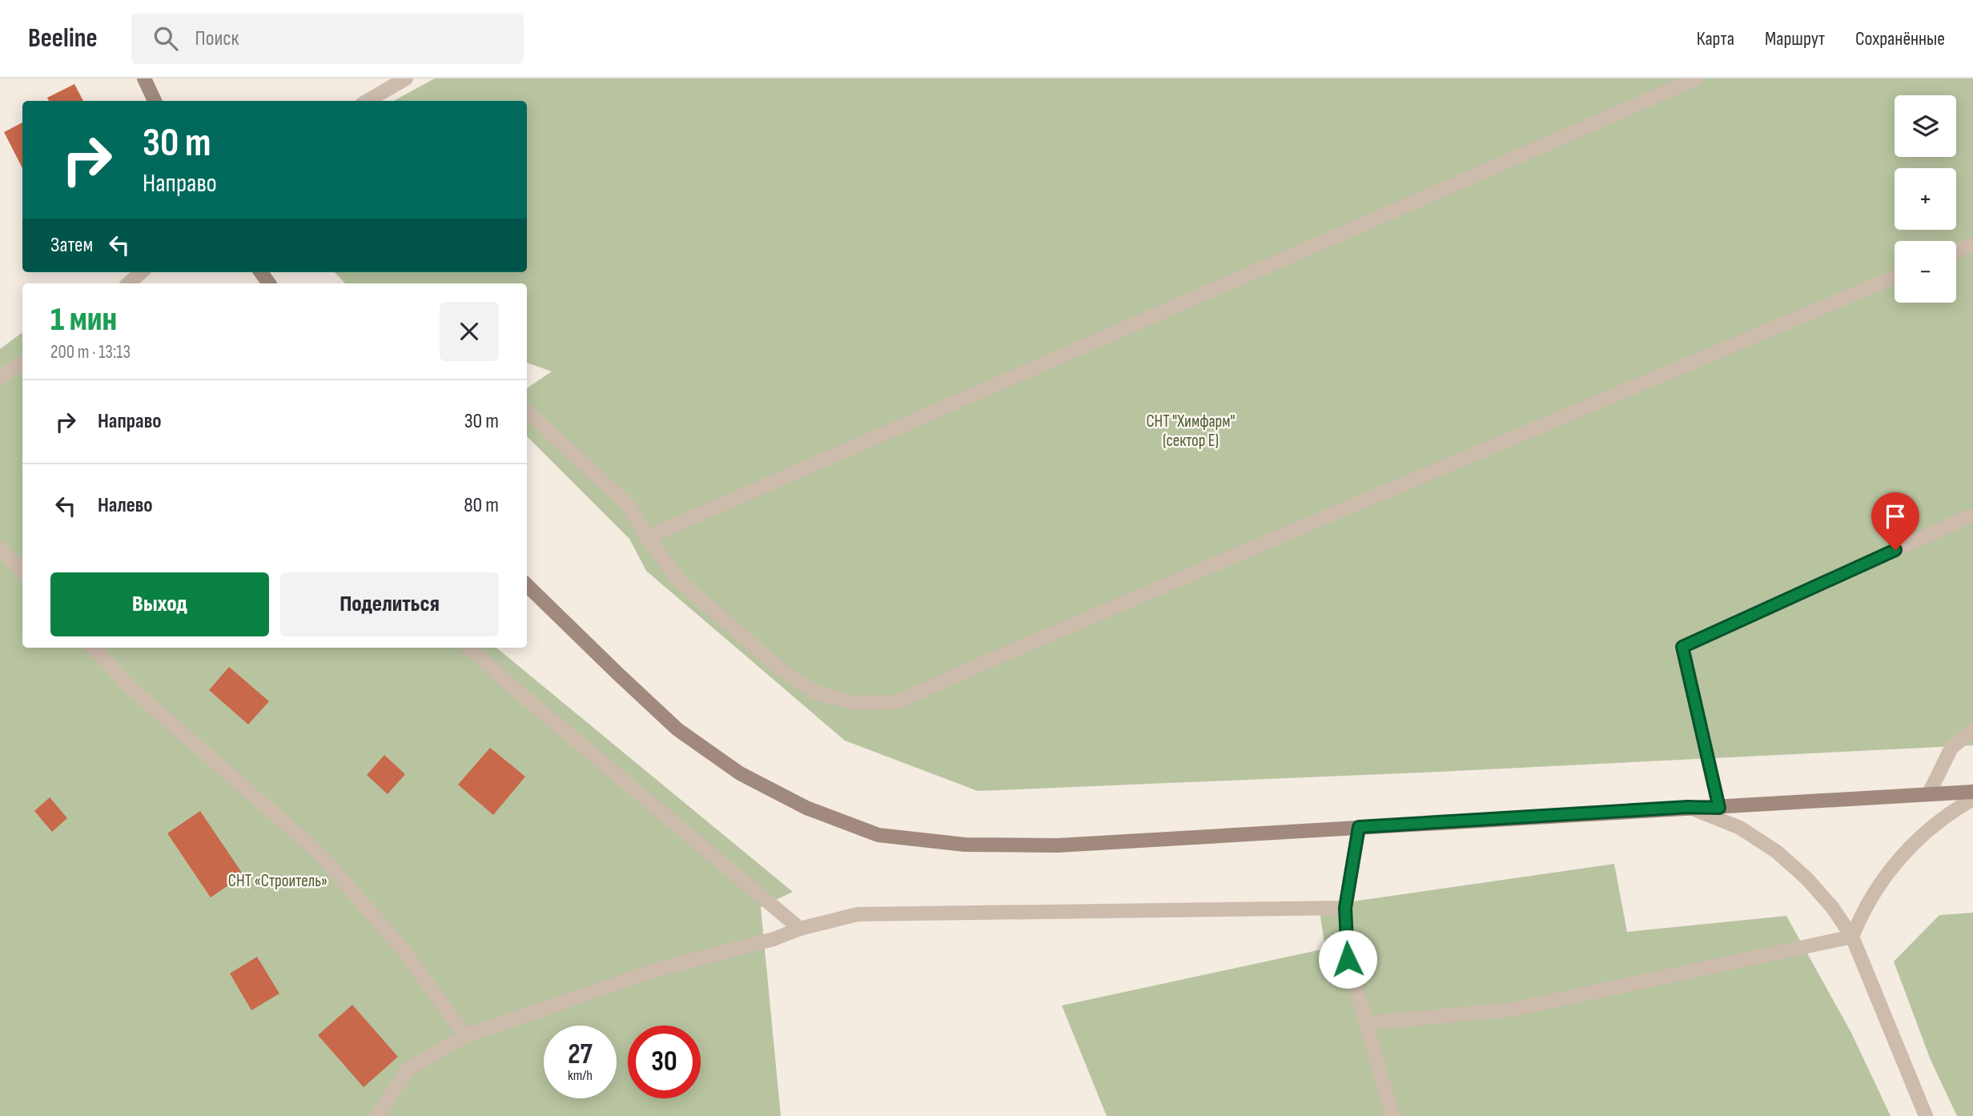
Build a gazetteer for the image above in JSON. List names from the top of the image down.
{
  "parks": ["СНТ \"Химфарм\" (сектор Е)", "СНТ «Строитель»"],
  "page": {
    "header": "Beeline",
    "search": "Поиск",
    "nav": ["Карта", "Маршрут", "Сохранённые"],
    "map_buttons": ["+", "−"],
    "turn": ["30 m", "Направо"],
    "then": "Затем",
    "heading": ["1 мин", "200 m · 13:13"],
    "list": [
      {
        "name": "Направо",
        "value": "30 m"
      },
      {
        "name": "Налево",
        "value": "80 m"
      }
    ],
    "buttons": ["Выход", "Поделиться"],
    "speed": "27 km/h",
    "limit": "30"
  }
}
